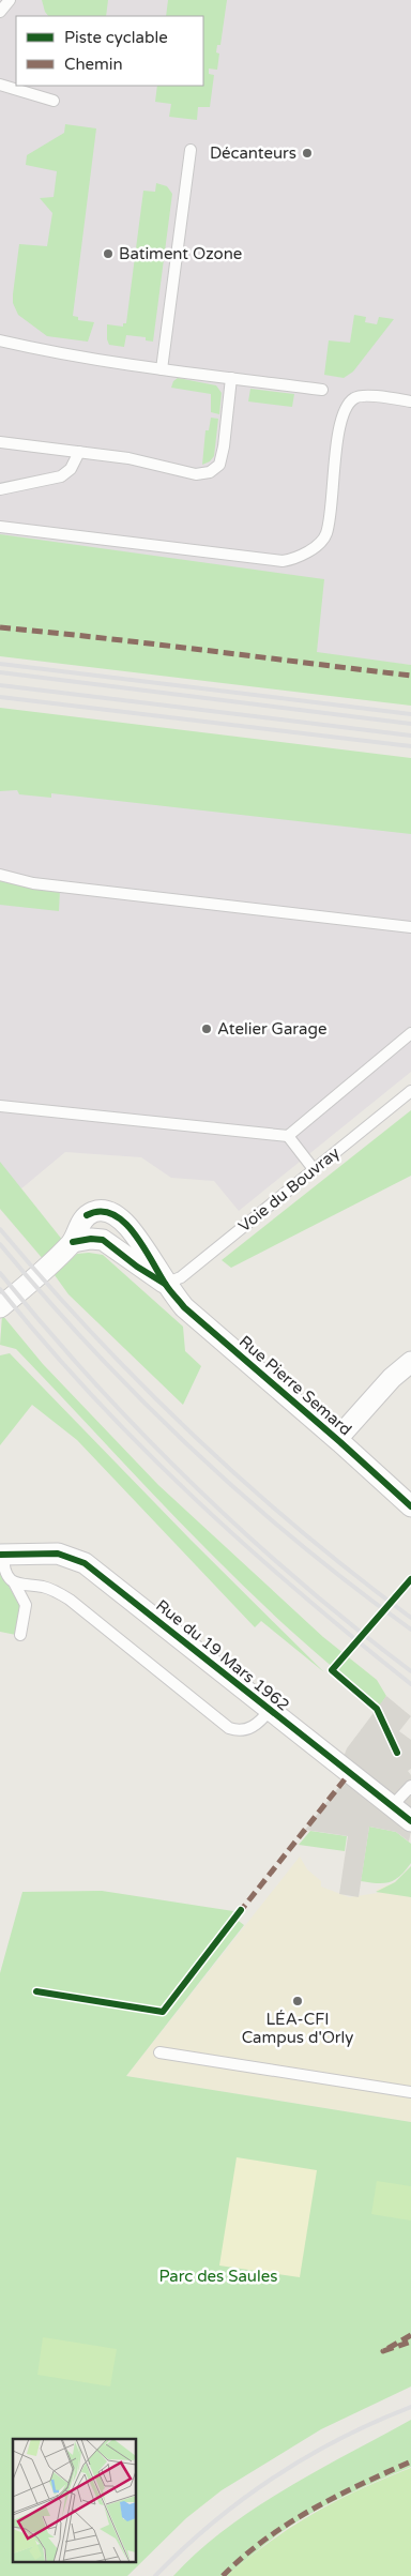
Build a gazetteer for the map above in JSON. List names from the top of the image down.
{
  "streets": {
    "street": ["Rue Pierre Semard", "Rue du 19 Mars 1962"],
    "lane": ["Voie du Bouvray"]
  },
  "crossings": [
    ["Voie du Bouvray", "Rue Pierre Semard"]
  ],
  "parks": ["Parc des Saules"],
  "places": [
    "Décanteurs",
    "Batiment Ozone",
    "Atelier Garage",
    "LÉA-CFI Campus d'Orly"
  ],
  "legend": ["Piste cyclable", "Chemin"]
}
